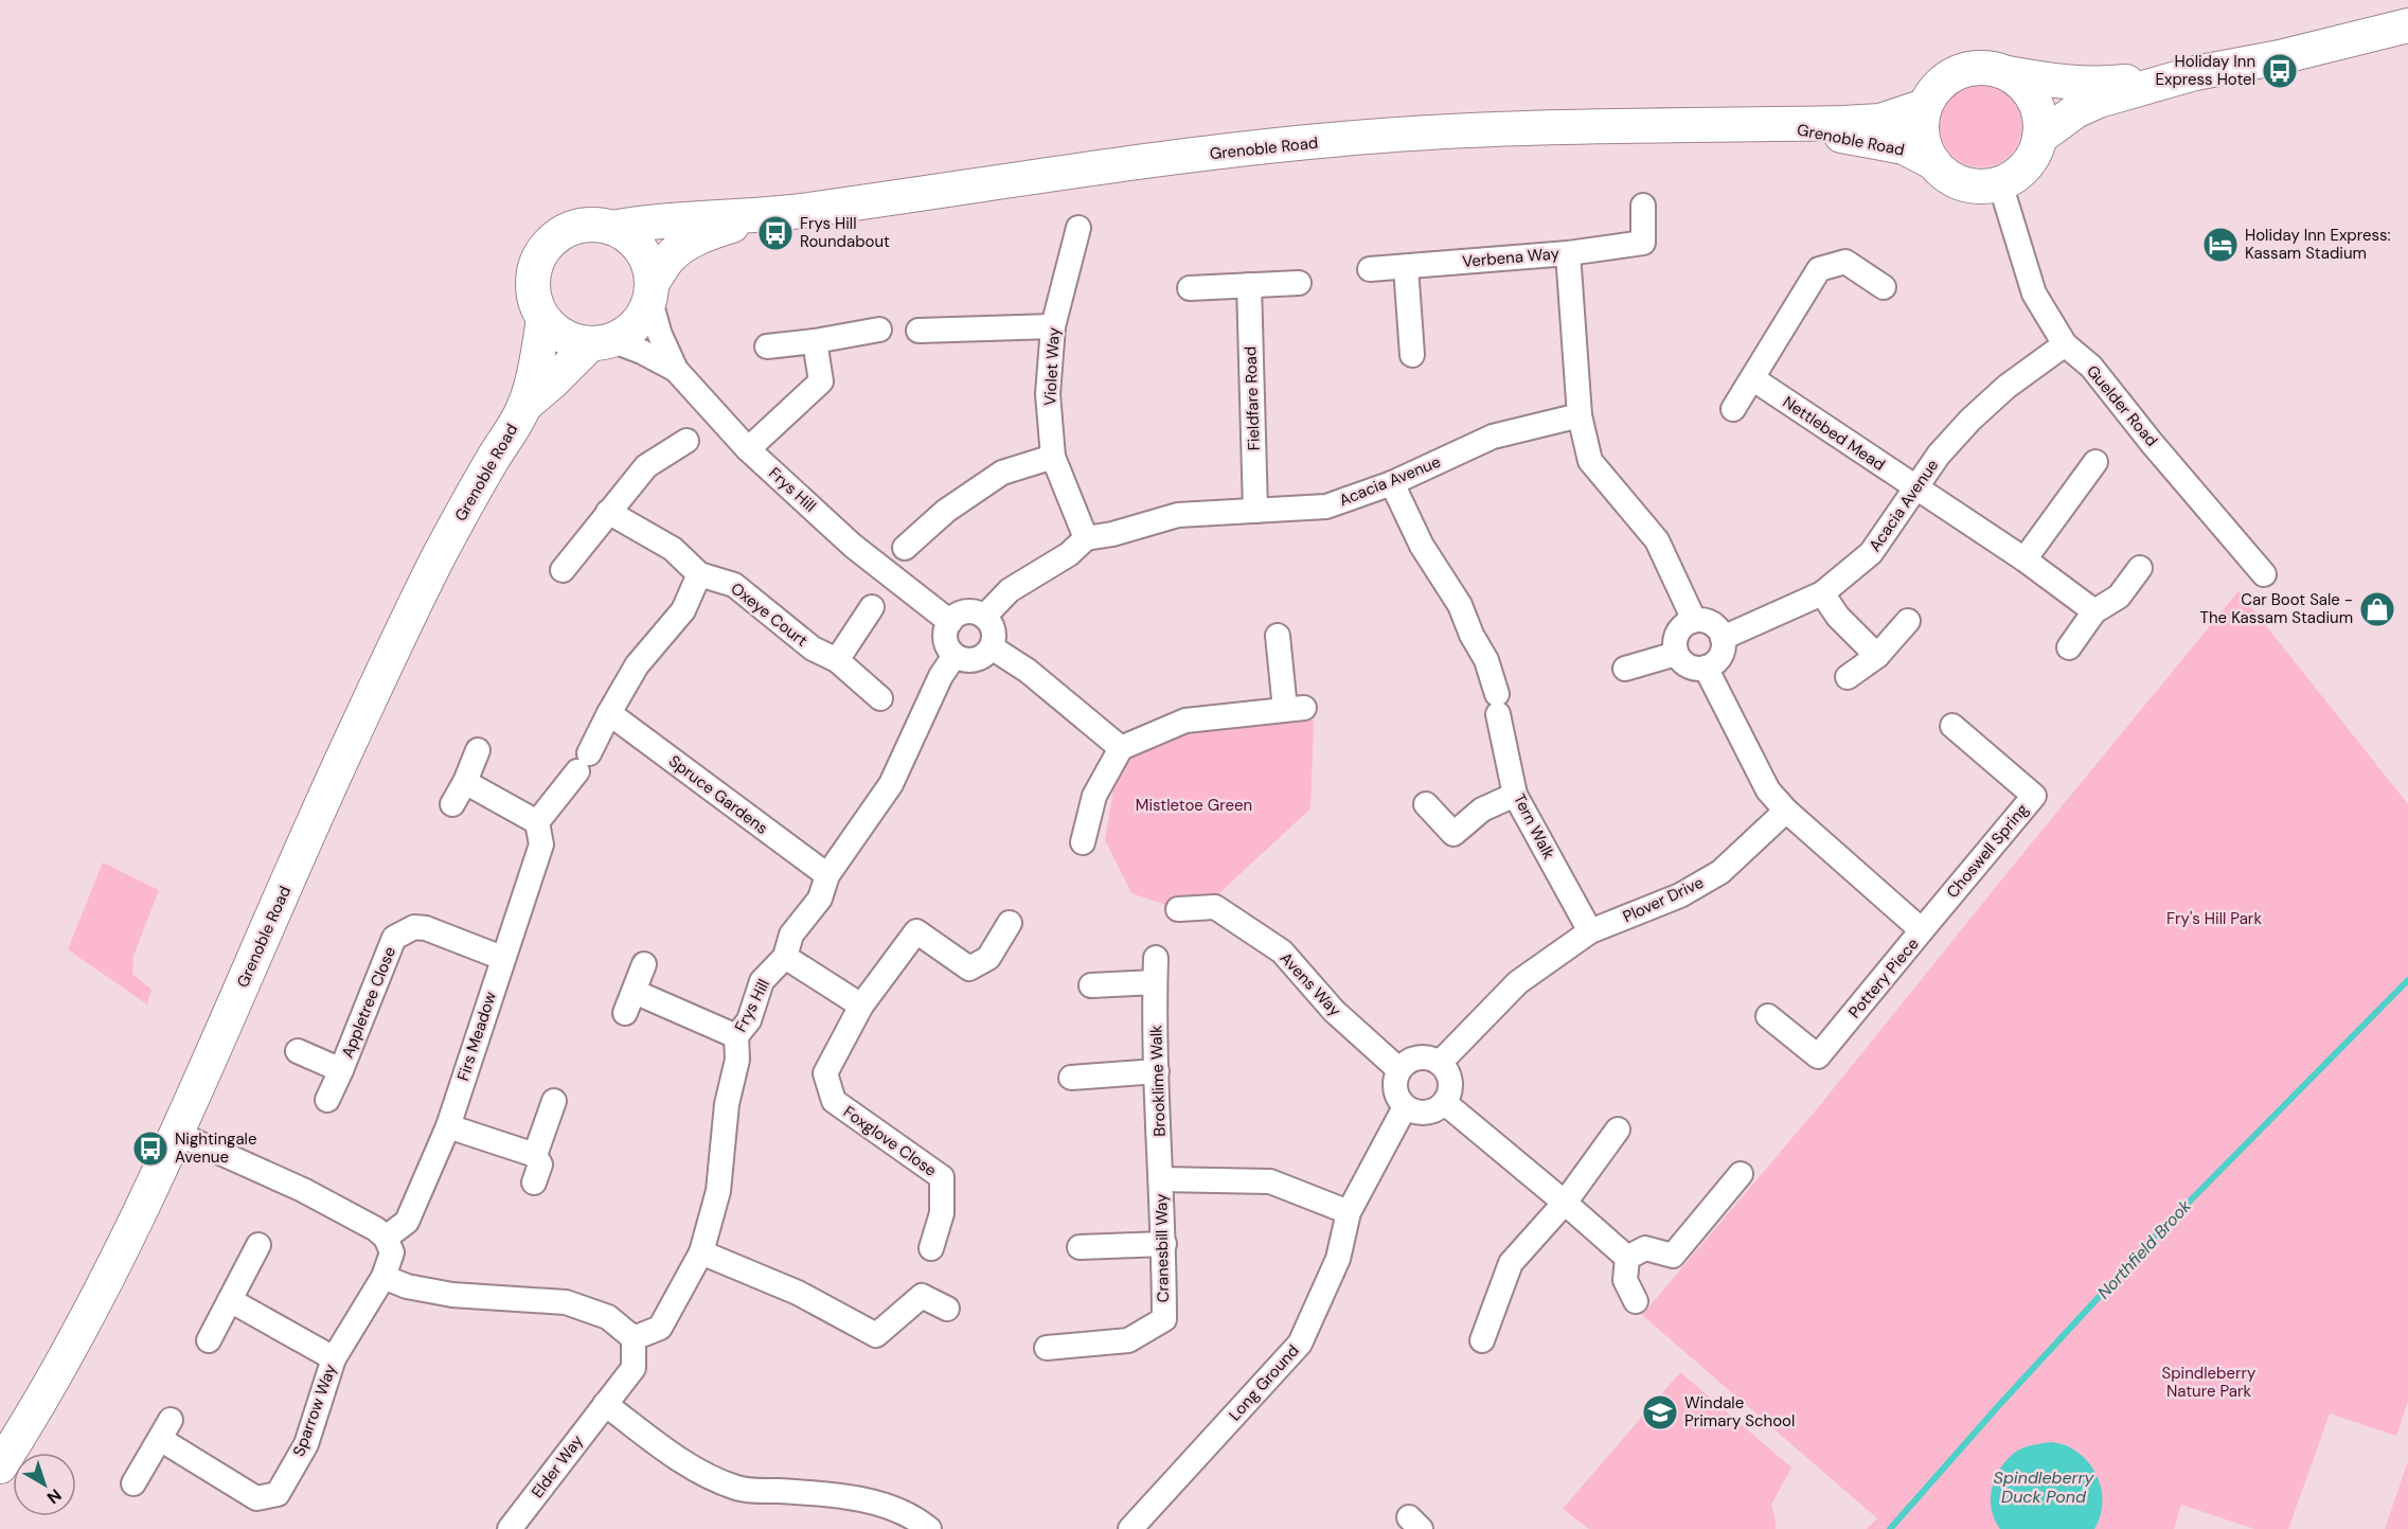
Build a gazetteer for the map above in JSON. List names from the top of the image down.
{
  "streets": {
    "street": [
      "Grenoble Road",
      "Verbena Way",
      "Violet Way",
      "Fieldfare Road",
      "Guelder Road",
      "Nettlebed Mead",
      "Acacia Avenue",
      "Frys Hill",
      "Oxeye Court",
      "Spruce Gardens",
      "Tern Walk",
      "Choswell Spring",
      "Plover Drive",
      "Pottery Piece",
      "Avens Way",
      "Appletree Close",
      "Firs Meadow",
      "Brooklime Walk",
      "Foxglove Close",
      "Cranesbill Way",
      "Long Ground",
      "Sparrow Way",
      "Elder Way"
    ]
  },
  "crossings": [
    ["Grenoble Road", "Guelder Road"],
    ["Grenoble Road", "Frys Hill"],
    ["Verbena Way", "Acacia Avenue"],
    ["Violet Way", "Acacia Avenue"],
    ["Fieldfare Road", "Acacia Avenue"],
    ["Guelder Road", "Acacia Avenue"],
    ["Nettlebed Mead", "Acacia Avenue"],
    ["Acacia Avenue", "Tern Walk"],
    ["Frys Hill", "Spruce Gardens"],
    ["Tern Walk", "Plover Drive"],
    ["Choswell Spring", "Pottery Piece"],
    ["Plover Drive", "Pottery Piece"],
    ["Plover Drive", "Avens Way"],
    ["Plover Drive", "Long Ground"],
    ["Avens Way", "Long Ground"],
    ["Appletree Close", "Firs Meadow"],
    ["Brooklime Walk", "Cranesbill Way"],
    ["Cranesbill Way", "Long Ground"]
  ],
  "water": ["Northfield Brook", "Spindleberry Duck Pond"],
  "parks": ["Mistletoe Green", "Fry's Hill Park", "Spindleberry Nature Park"],
  "places": {
    "bus stop": ["Holiday Inn Express Hotel", "Frys Hill Roundabout", "Nightingale Avenue"],
    "hotel": ["Holiday Inn Express: Kassam Stadium"],
    "shop": ["Car Boot Sale - The Kassam Stadium"],
    "school or university": ["Windale Primary School"]
  },
  "north": "bottom right"
}
